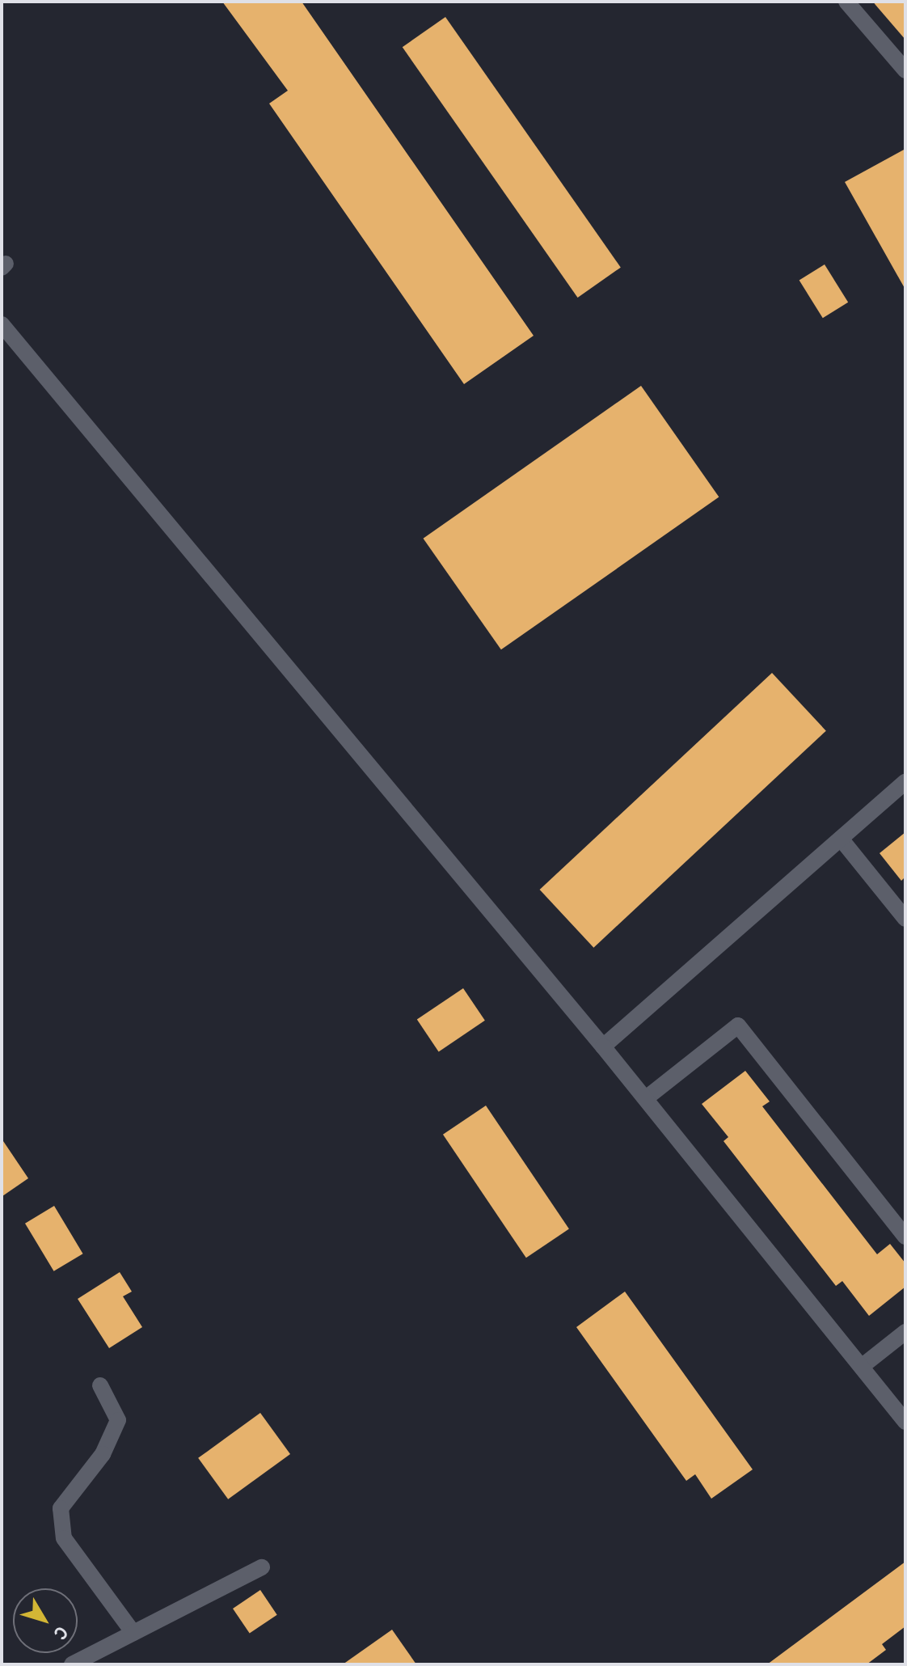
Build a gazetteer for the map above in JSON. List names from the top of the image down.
{
  "north": "bottom right"
}
